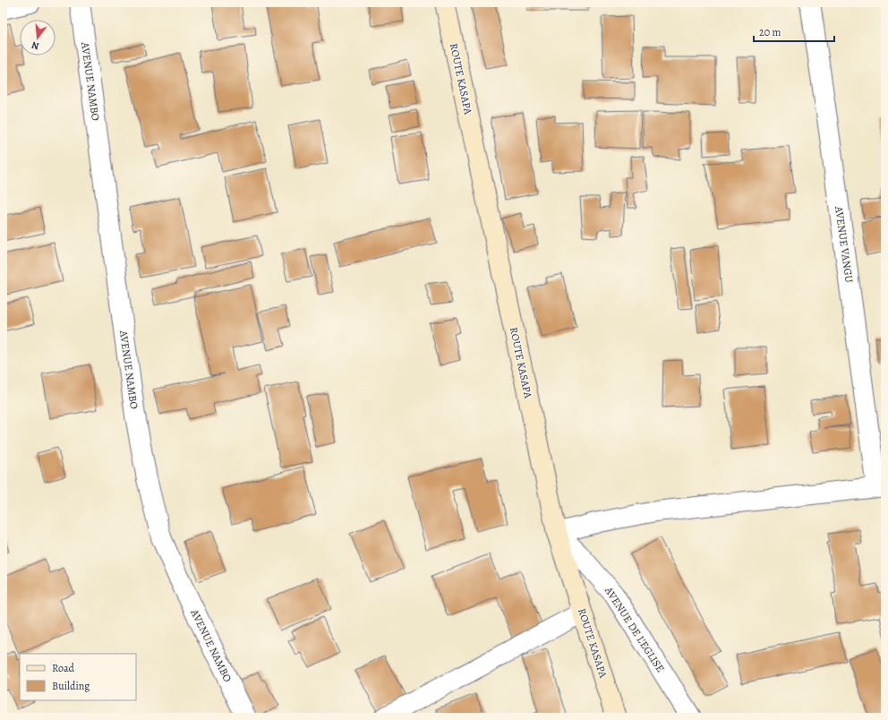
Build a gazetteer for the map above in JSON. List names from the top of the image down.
{
  "streets": {
    "main road": ["ROUTE KASAPA"],
    "street": ["AVENUE NAMBO", "AVENUE VANGU", "AVENUE DE L'EGLISE"]
  },
  "crossings": [
    ["ROUTE KASAPA", "AVENUE DE L'EGLISE"]
  ],
  "legend": ["Road", "Building"],
  "scale_bar": "20 m",
  "north": "bottom"
}
